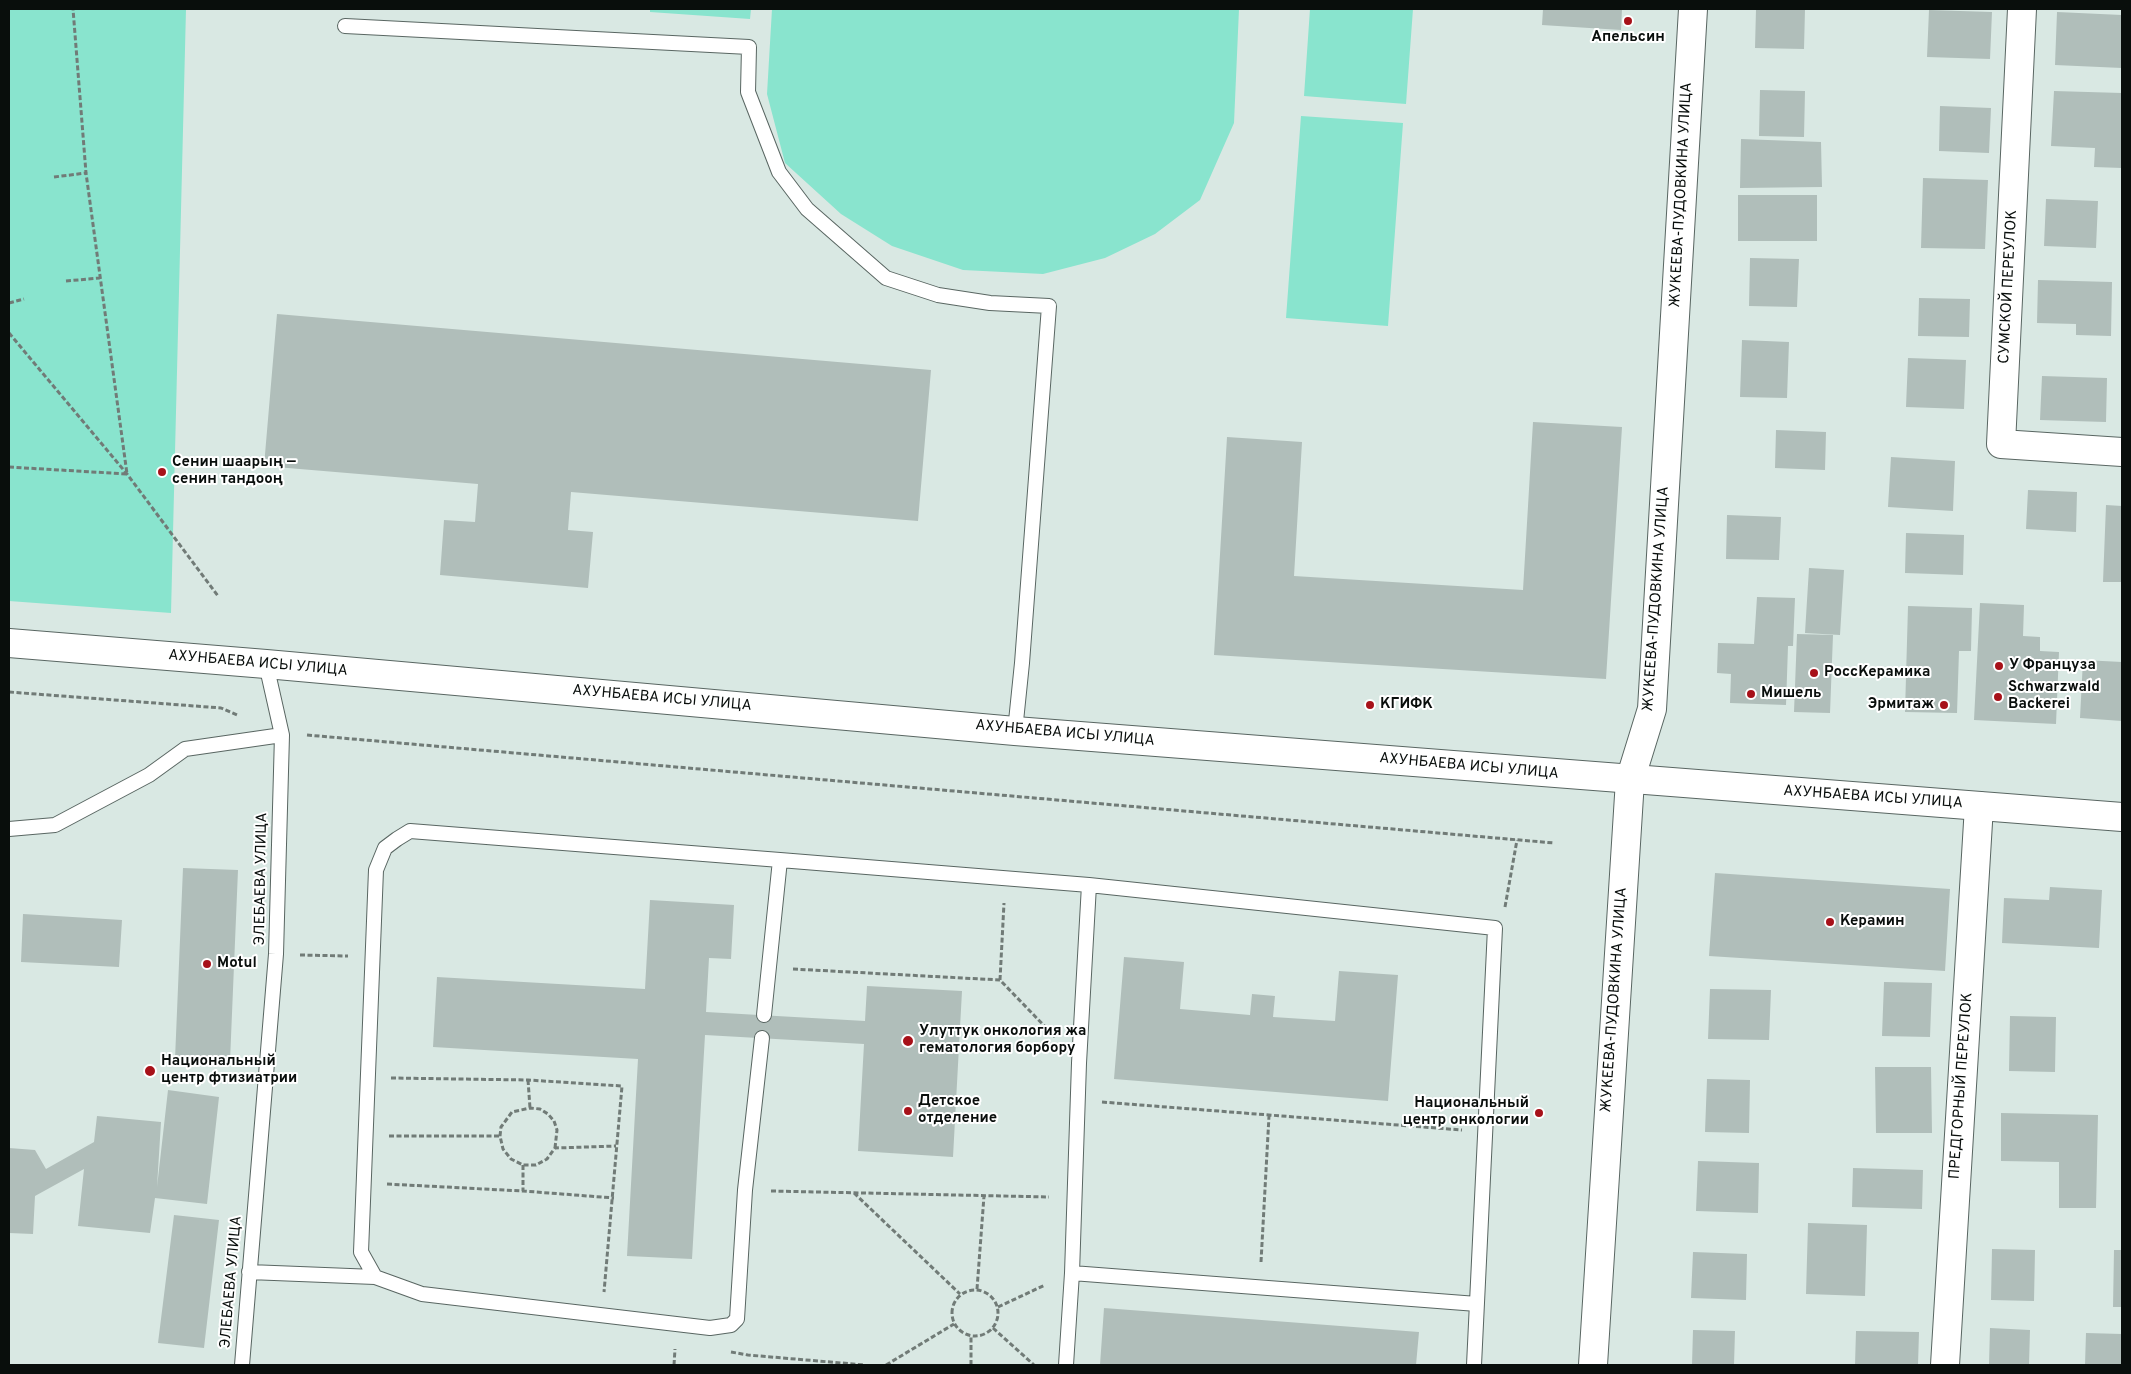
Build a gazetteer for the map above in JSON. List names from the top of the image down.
{
  "streets": {
    "main road": [
      "ЖУКЕЕВА-ПУДОВКИНА УЛИЦА",
      "СУМСКОЙ ПЕРЕУЛОК",
      "АХУНБАЕВА ИСЫ УЛИЦА",
      "ПРЕДГОРНЫЙ ПЕРЕУЛОК"
    ],
    "lane": ["ЭЛЕБАЕВА УЛИЦА"]
  },
  "crossings": [
    ["ЖУКЕЕВА-ПУДОВКИНА УЛИЦА", "АХУНБАЕВА ИСЫ УЛИЦА"],
    ["АХУНБАЕВА ИСЫ УЛИЦА", "ЭЛЕБАЕВА УЛИЦА"],
    ["АХУНБАЕВА ИСЫ УЛИЦА", "ПРЕДГОРНЫЙ ПЕРЕУЛОК"]
  ],
  "places": [
    "Апельсин",
    "Сенин шаарың — сенин тандооң",
    "У Француза",
    "РоссКерамика",
    "Мишель",
    "Schwarzwald Backerei",
    "КГИФК",
    "Эрмитаж",
    "Керамин",
    "Motul",
    "Улуттук онкология жа гематология борбору",
    "Национальный центр фтизиатрии",
    "Детское отделение",
    "Национальный центр онкологии"
  ]
}
